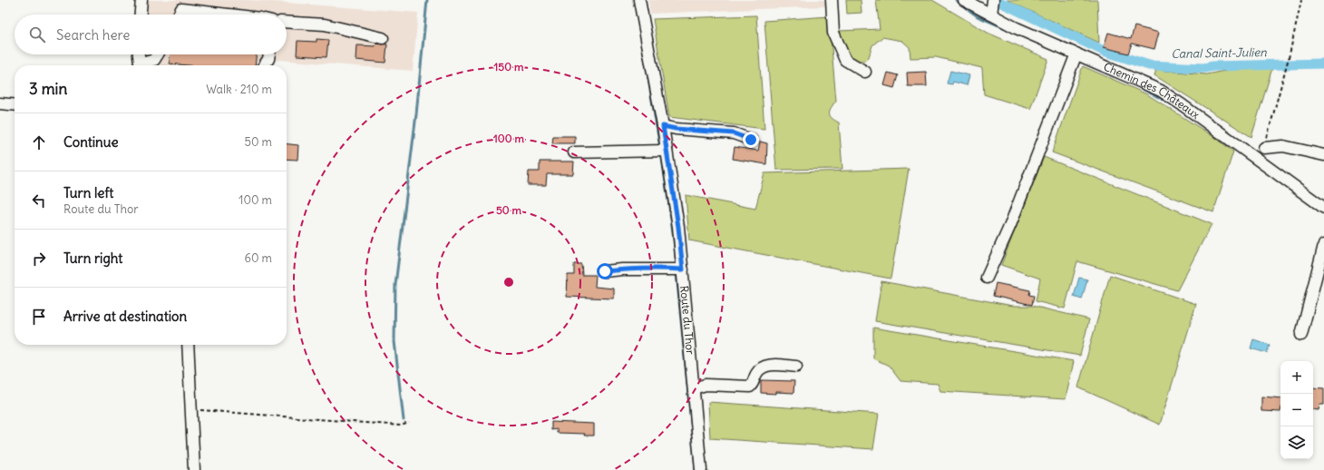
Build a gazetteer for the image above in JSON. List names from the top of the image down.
{
  "streets": {
    "street": ["Chemin des Châteaux", "Route du Thor"]
  },
  "water": ["Canal Saint-Julien"],
  "page": {
    "search": "Search here",
    "heading": ["3 min", "Walk · 210 m"],
    "list": [
      ["Continue", "50 m"],
      ["Turn left", "Route du Thor", "100 m"],
      ["Turn right", "60 m"],
      "Arrive at destination"
    ],
    "map_buttons": ["+", "−"]
  },
  "rings": ["150 m", "100 m", "50 m"]
}
